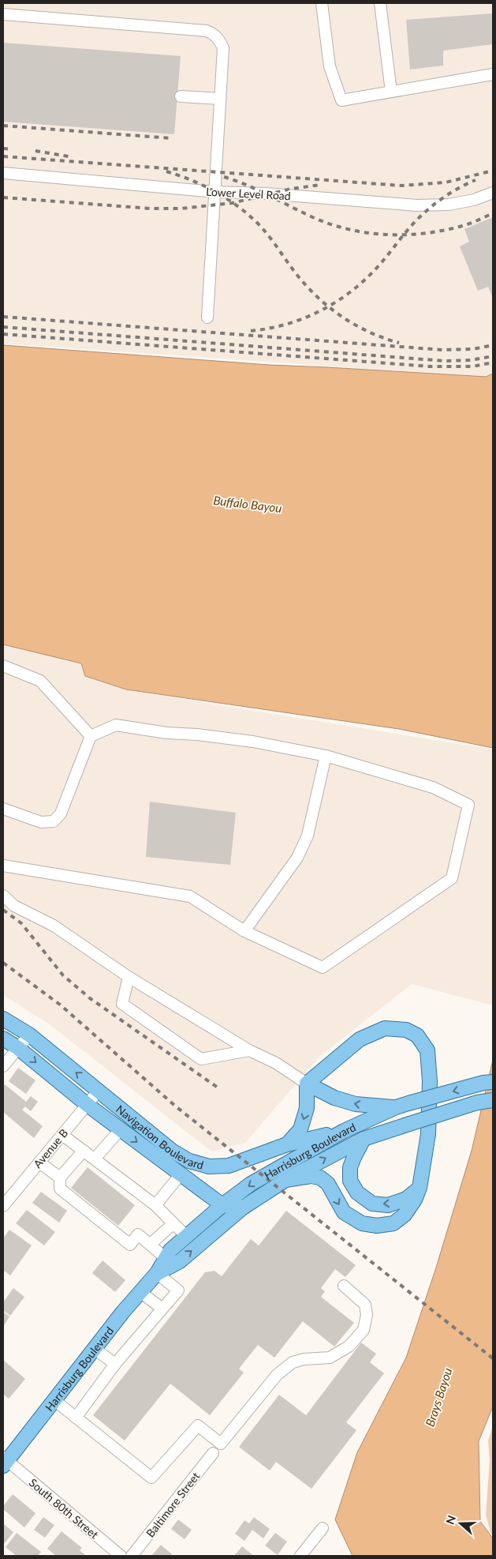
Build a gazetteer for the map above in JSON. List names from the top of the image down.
{
  "streets": {
    "main road": ["Navigation Boulevard", "Harrisburg Boulevard"],
    "street": [
      "Lower Level Road",
      "Avenue B",
      "Baltimore Street",
      "South 80th Street"
    ]
  },
  "crossings": [
    ["Navigation Boulevard", "Avenue B"],
    ["Navigation Boulevard", "Harrisburg Boulevard"],
    ["Harrisburg Boulevard", "South 80th Street"]
  ],
  "water": ["Buffalo Bayou", "Brays Bayou"],
  "north": "left"
}
